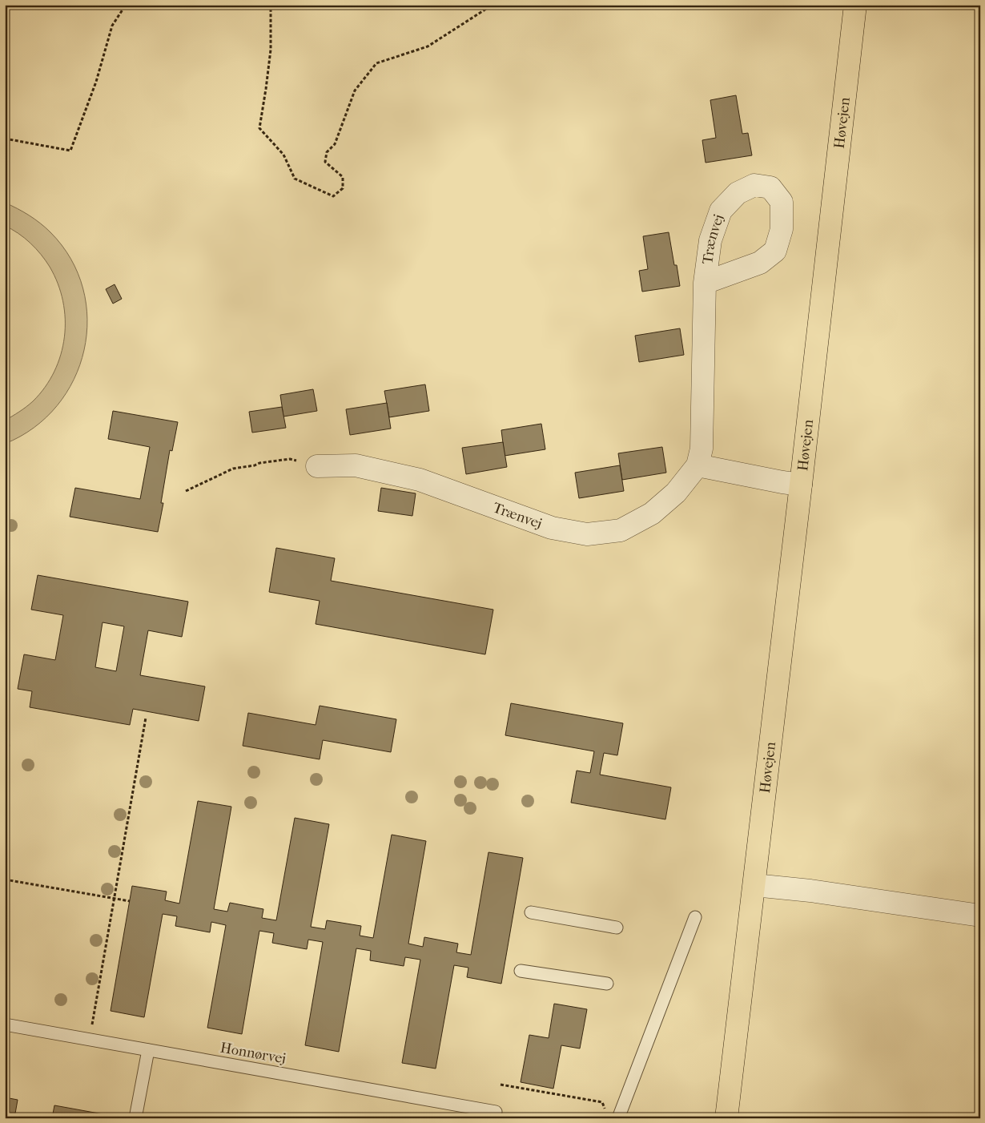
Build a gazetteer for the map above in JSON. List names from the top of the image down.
{
  "streets": {
    "main road": ["Høvejen"],
    "street": ["Trænvej"],
    "lane": ["Honnørvej"]
  }
}
